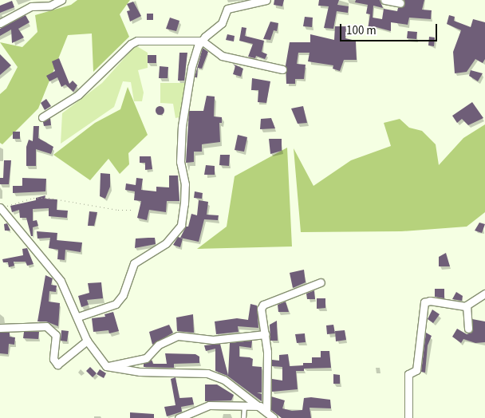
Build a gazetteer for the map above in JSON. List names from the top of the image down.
{
  "scale_bar": "100 m"
}
